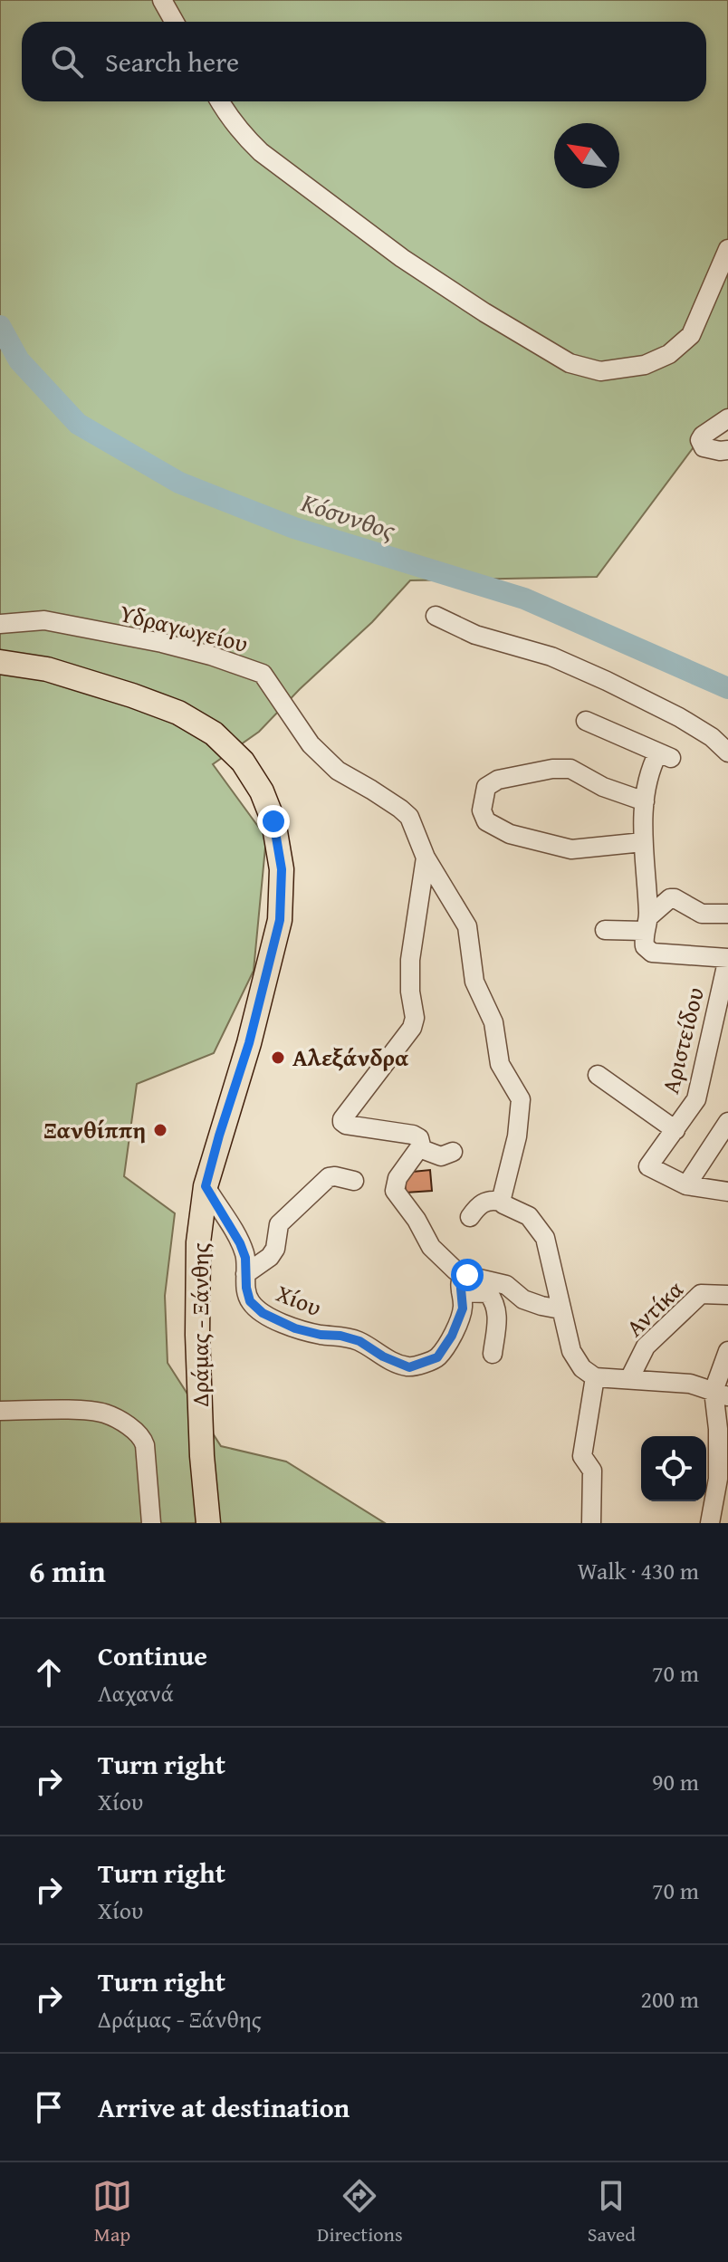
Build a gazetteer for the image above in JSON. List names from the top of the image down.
{
  "streets": {
    "main road": ["Δράμας - Ξάνθης"],
    "street": [
      "Υδραγωγείου",
      "Αριστείδου",
      "Χίου",
      "Αντίκα"
    ]
  },
  "crossings": [
    ["Χίου", "Δράμας - Ξάνθης"]
  ],
  "water": ["Κόσυνθος"],
  "places": ["Αλεξάνδρα", "Ξανθίππη"],
  "north": "top left",
  "page": {
    "search": "Search here",
    "heading": ["6 min", "Walk · 430 m"],
    "list": [
      ["Continue", "Λαχανά", "70 m"],
      ["Turn right", "Χίου", "90 m"],
      ["Turn right", "Χίου", "70 m"],
      ["Turn right", "Δράμας - Ξάνθης", "200 m"],
      "Arrive at destination"
    ],
    "nav": ["Map", "Directions", "Saved"]
  }
}
